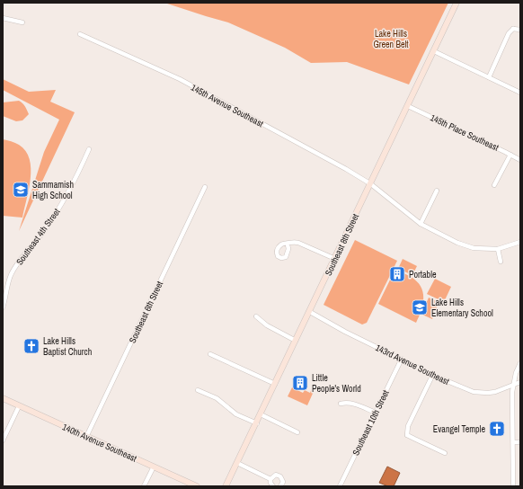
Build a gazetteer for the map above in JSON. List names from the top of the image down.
{
  "streets": {
    "street": [
      "145th Avenue Southeast",
      "145th Place Southeast",
      "Southeast 4th Street",
      "Southeast 8th Street",
      "Southeast 6th Street",
      "143rd Avenue Southeast",
      "Southeast 10th Street",
      "140th Avenue Southeast"
    ]
  },
  "crossings": [
    ["145th Avenue Southeast", "Southeast 8th Street"],
    ["145th Place Southeast", "Southeast 8th Street"],
    ["Southeast 8th Street", "143rd Avenue Southeast"],
    ["Southeast 6th Street", "140th Avenue Southeast"],
    ["143rd Avenue Southeast", "Southeast 10th Street"]
  ],
  "parks": ["Lake Hills Green Belt"],
  "places": {
    "school or university": ["Sammamish High School", "Lake Hills Elementary School"],
    "building": ["Portable", "Little People's World"],
    "church": ["Lake Hills Baptist Church", "Evangel Temple"]
  }
}
